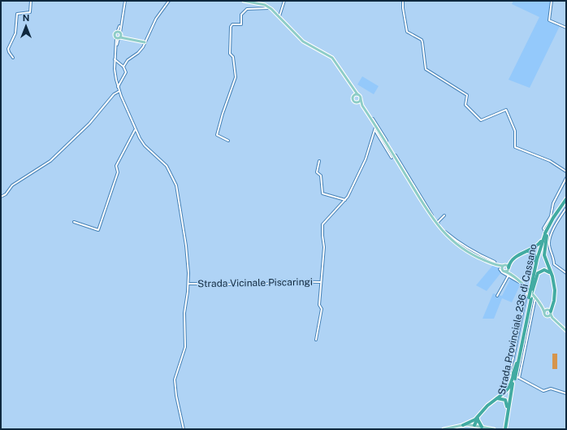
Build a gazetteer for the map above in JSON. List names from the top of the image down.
{
  "streets": {
    "highway": ["Strada Provinciale 236 di Cassano"],
    "street": ["Strada Vicinale Piscaringi"]
  },
  "north": "top"
}
